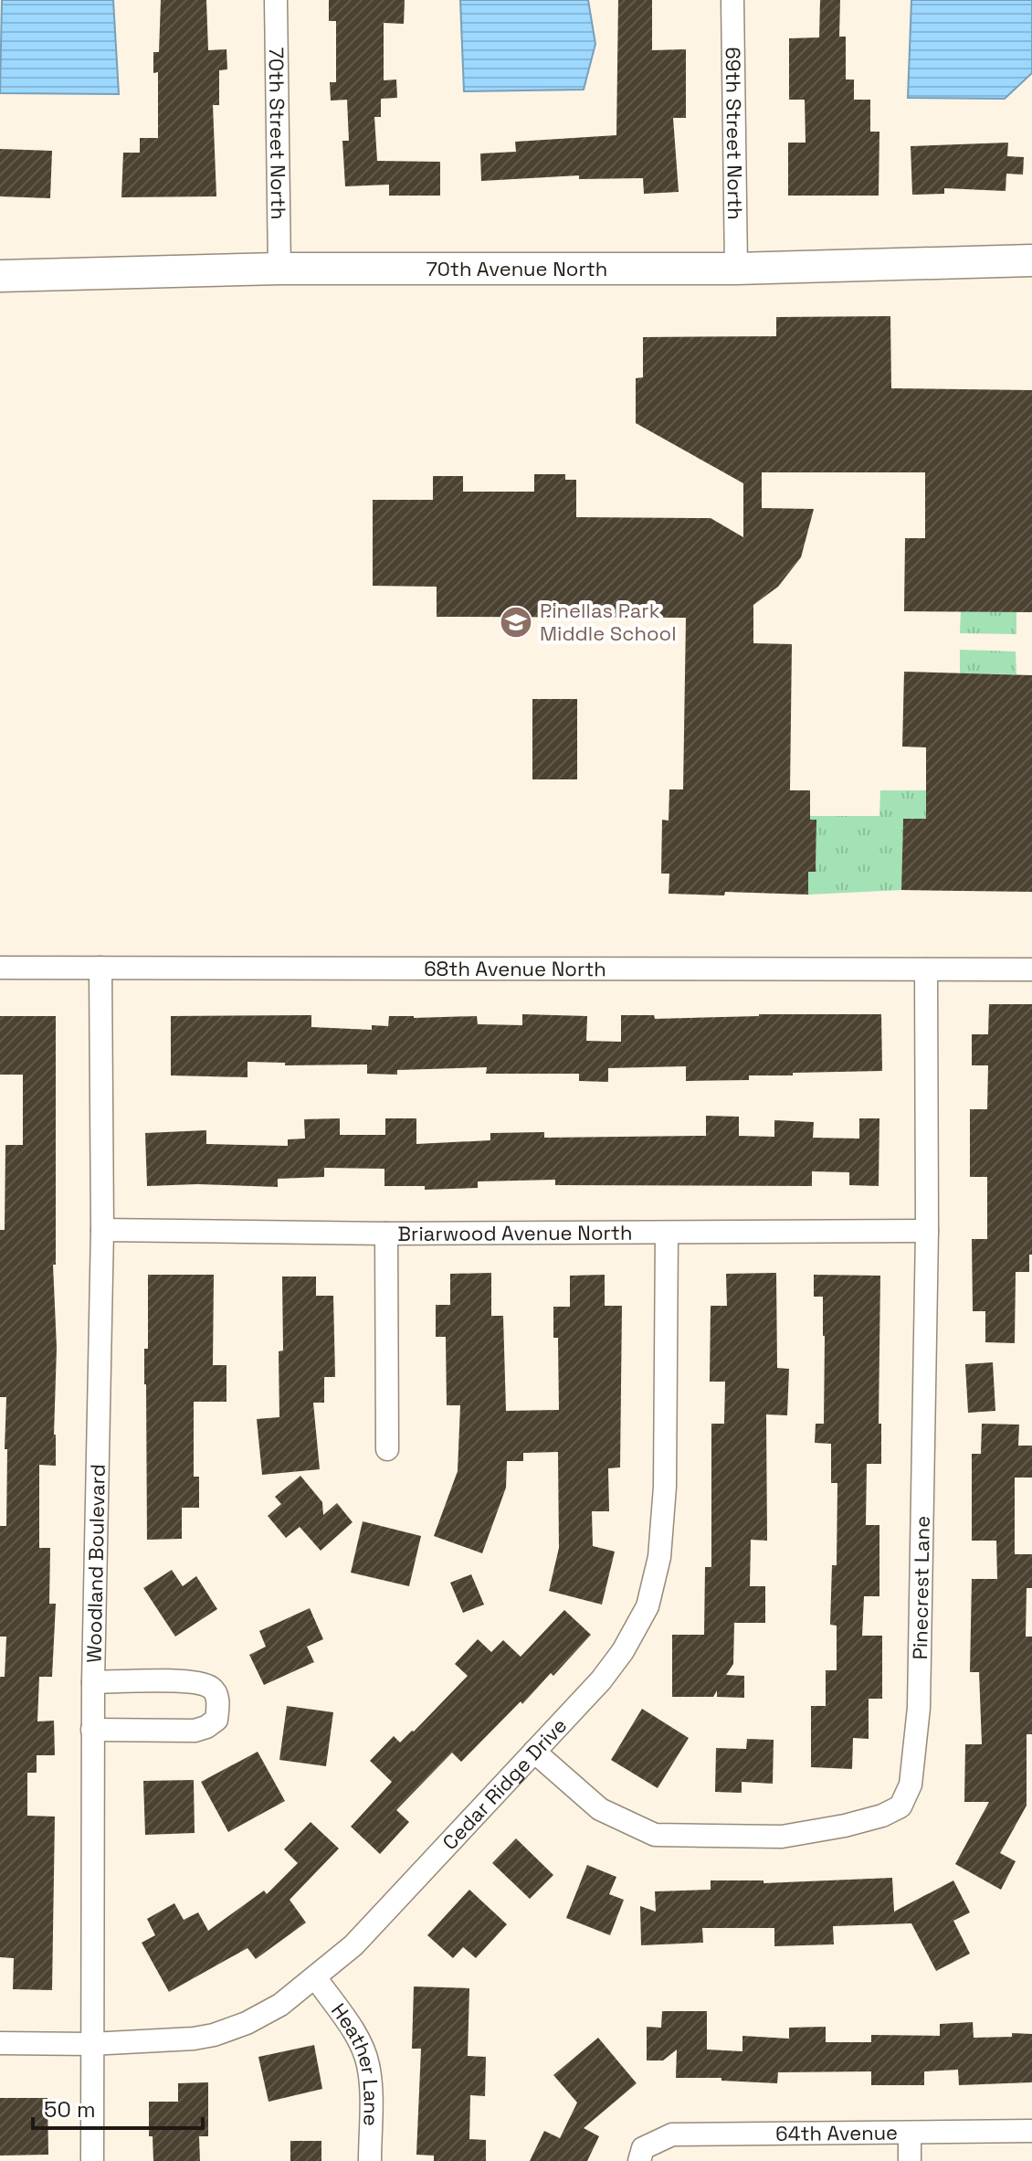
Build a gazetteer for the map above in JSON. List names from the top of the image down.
{
  "streets": {
    "street": [
      "70th Street North",
      "69th Street North",
      "70th Avenue North",
      "68th Avenue North",
      "Briarwood Avenue North",
      "Woodland Boulevard",
      "Pinecrest Lane",
      "Cedar Ridge Drive",
      "Heather Lane",
      "64th Avenue"
    ]
  },
  "crossings": [
    ["70th Street North", "70th Avenue North"],
    ["69th Street North", "70th Avenue North"],
    ["68th Avenue North", "Woodland Boulevard"],
    ["68th Avenue North", "Pinecrest Lane"],
    ["Briarwood Avenue North", "Woodland Boulevard"],
    ["Briarwood Avenue North", "Pinecrest Lane"],
    ["Briarwood Avenue North", "Cedar Ridge Drive"],
    ["Woodland Boulevard", "Cedar Ridge Drive"],
    ["Pinecrest Lane", "Cedar Ridge Drive"],
    ["Cedar Ridge Drive", "Heather Lane"]
  ],
  "places": {
    "school or university": ["Pinellas Park Middle School"]
  },
  "scale_bar": "50 m"
}
